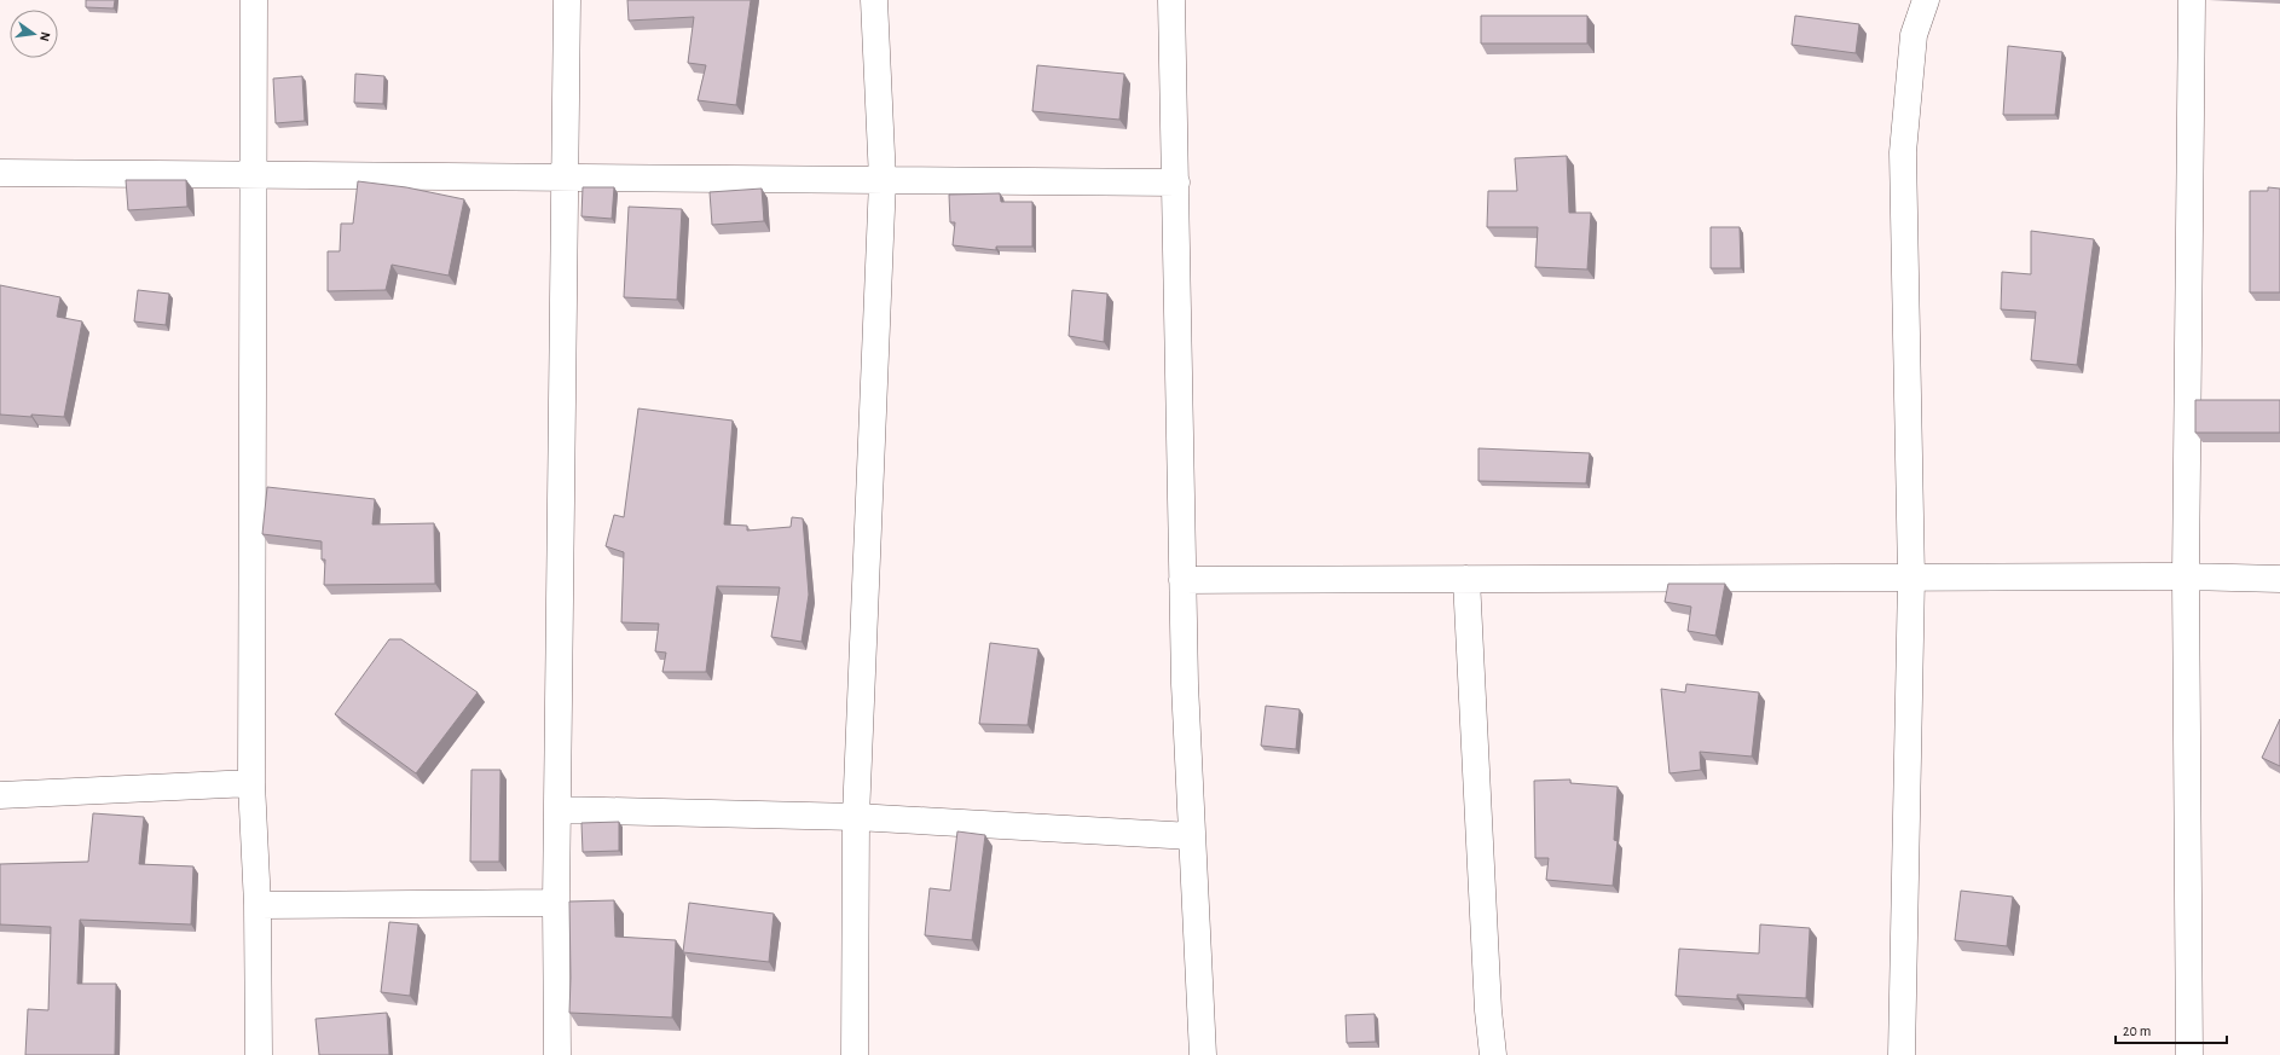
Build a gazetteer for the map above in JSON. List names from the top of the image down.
{
  "scale_bar": "20 m",
  "north": "right"
}
